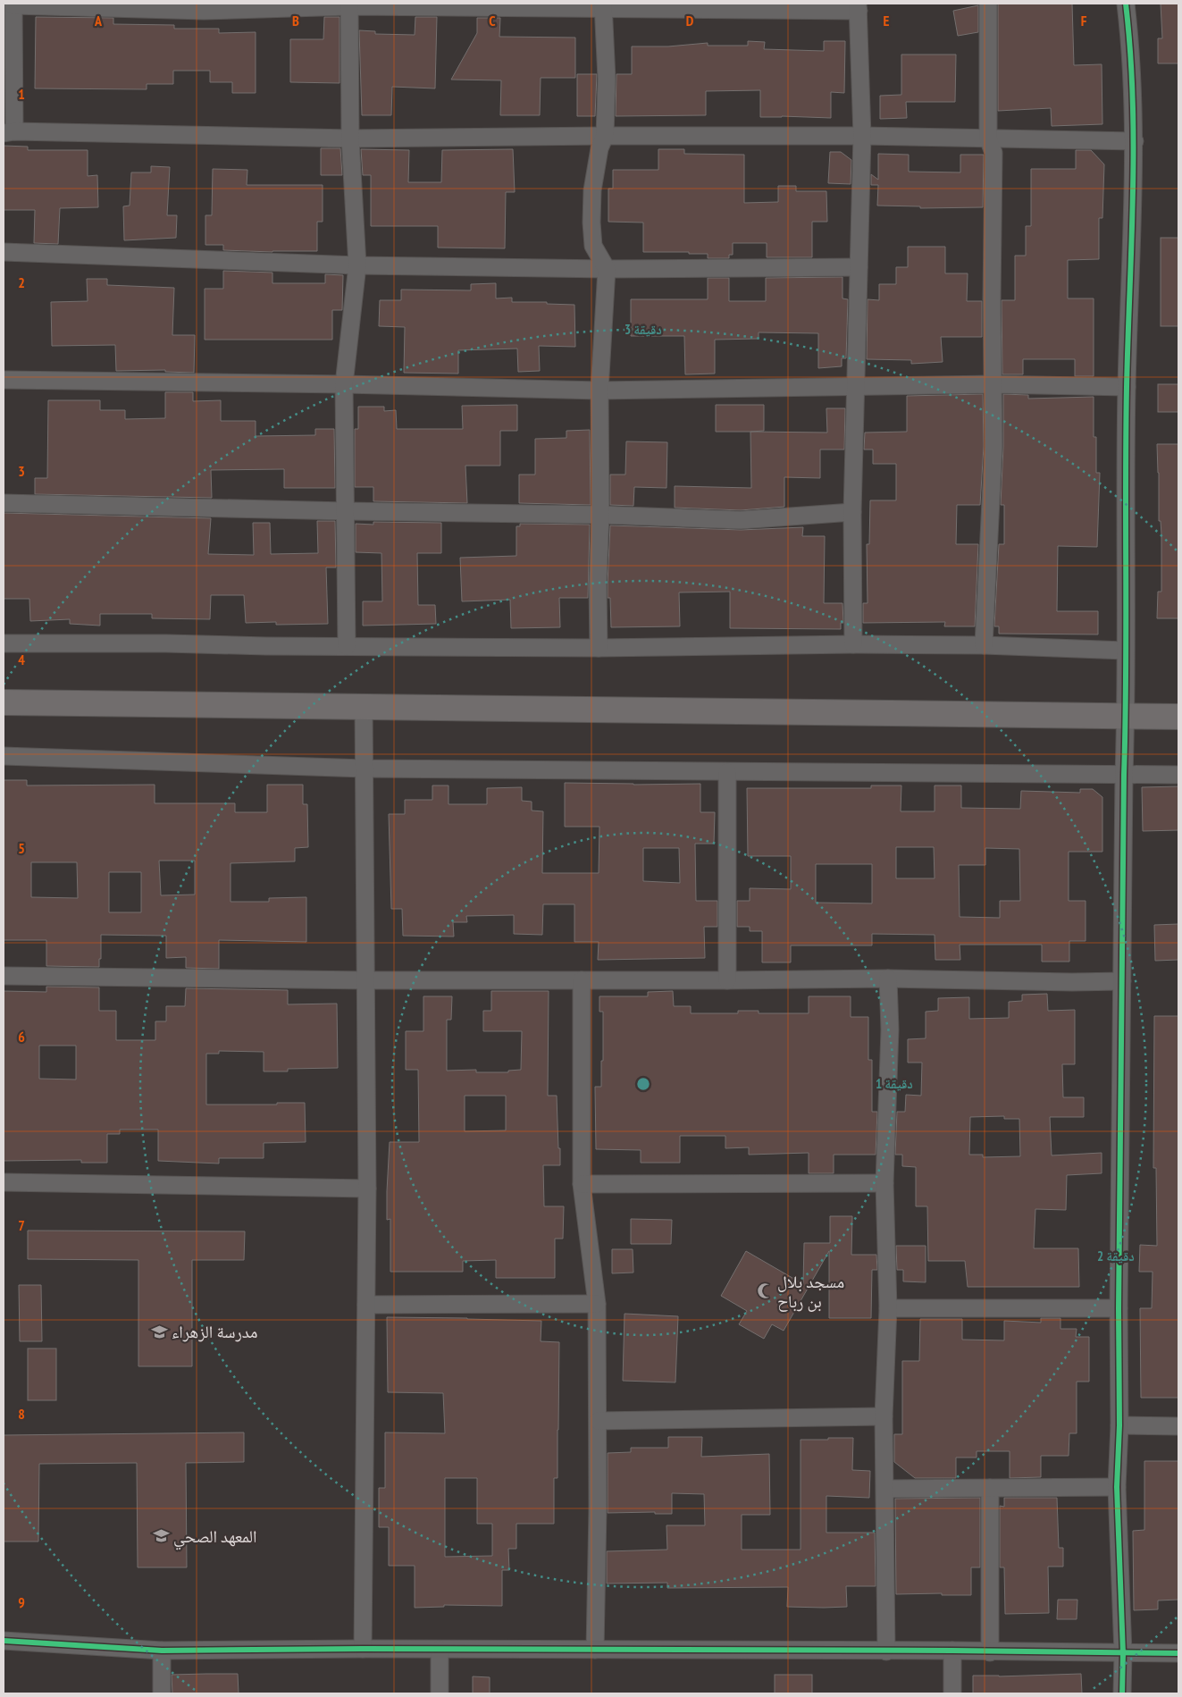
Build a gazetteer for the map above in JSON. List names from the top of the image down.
{
  "places": {
    "mosque": ["مسجد بلال بن رباح"],
    "school or university": ["مدرسة الزهراء", "المعهد الصحي"]
  },
  "grid": {
    "columns": [
      "A",
      "B",
      "C",
      "D",
      "E",
      "F"
    ],
    "rows": [
      "1",
      "2",
      "3",
      "4",
      "5",
      "6",
      "7",
      "8",
      "9"
    ]
  },
  "rings": ["3 دقيقة", "1 دقيقة", "2 دقيقة"]
}
